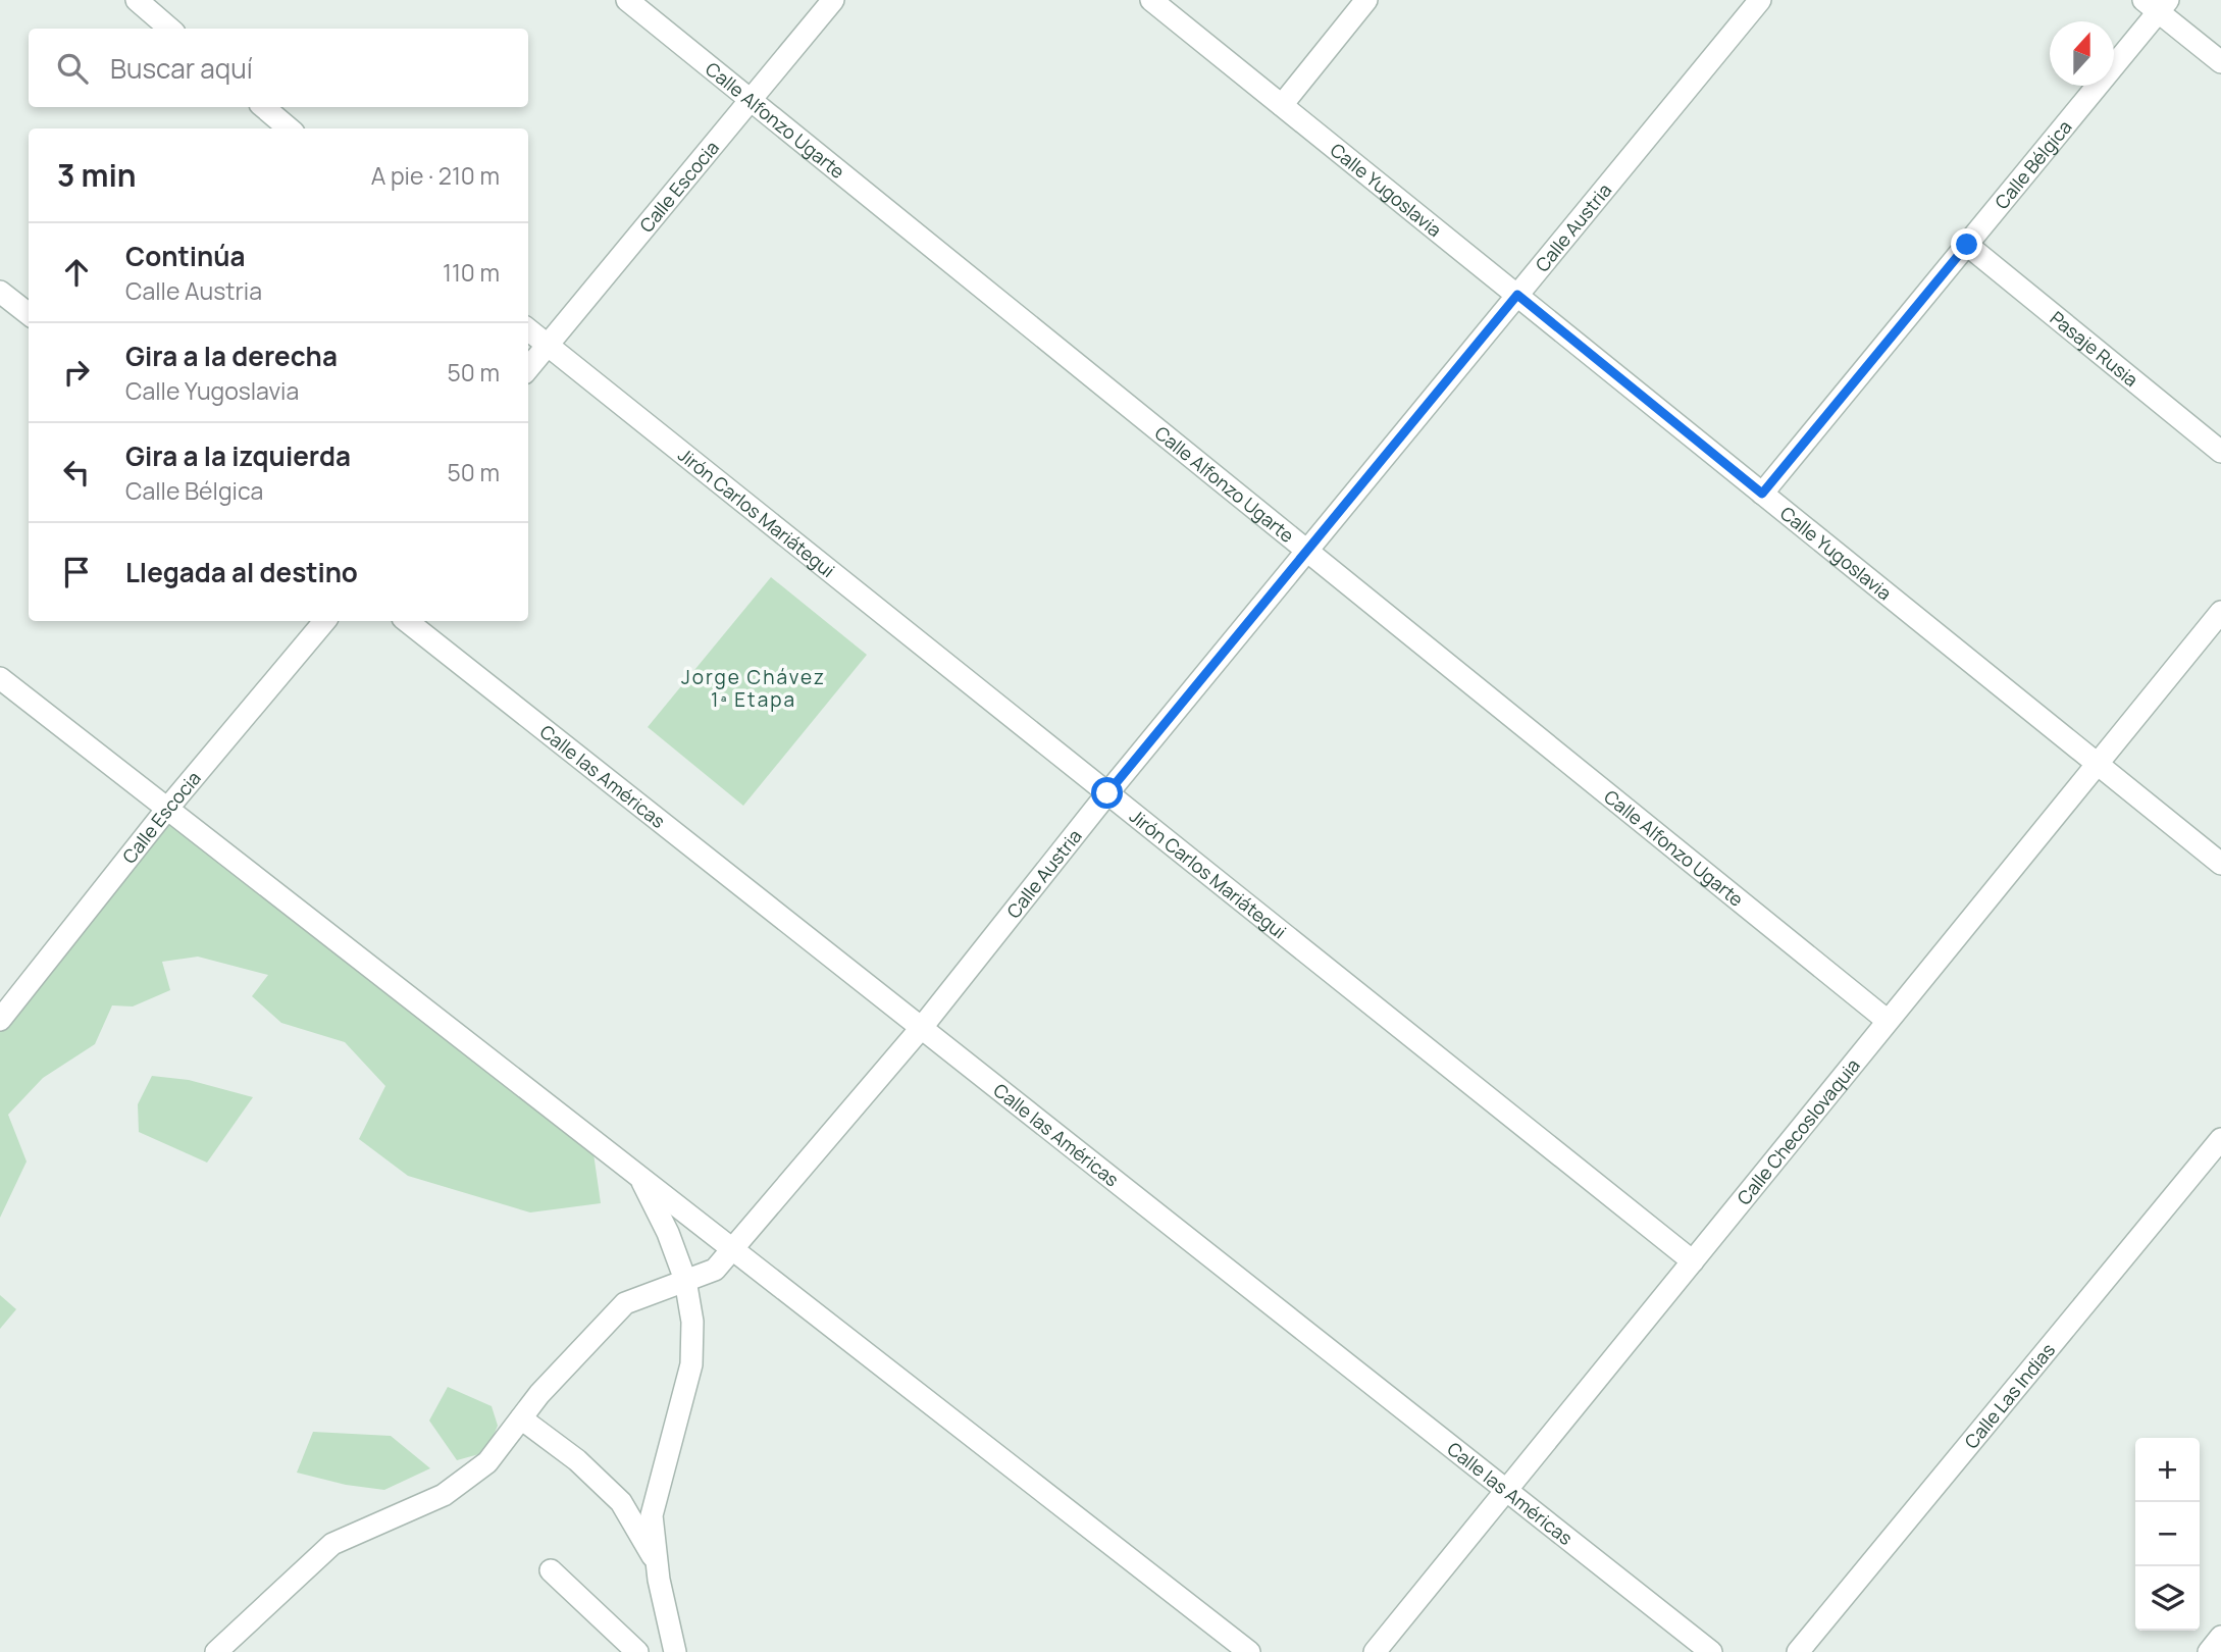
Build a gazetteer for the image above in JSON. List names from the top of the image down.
{
  "streets": {
    "street": [
      "Calle Alfonzo Ugarte",
      "Calle Bélgica",
      "Calle Escocia",
      "Calle Yugoslavia",
      "Calle Austria",
      "Pasaje Rusia",
      "Jirón Carlos Mariátegui",
      "Calle las Américas",
      "Calle Checoslovaquia",
      "Calle Las Indias"
    ]
  },
  "crossings": [
    ["Calle Alfonzo Ugarte", "Calle Escocia"],
    ["Calle Alfonzo Ugarte", "Calle Austria"],
    ["Calle Alfonzo Ugarte", "Calle Checoslovaquia"],
    ["Calle Bélgica", "Calle Yugoslavia"],
    ["Calle Bélgica", "Pasaje Rusia"],
    ["Calle Escocia", "Jirón Carlos Mariátegui"],
    ["Calle Yugoslavia", "Calle Austria"],
    ["Calle Yugoslavia", "Calle Checoslovaquia"],
    ["Calle Austria", "Jirón Carlos Mariátegui"],
    ["Calle Austria", "Calle las Américas"],
    ["Jirón Carlos Mariátegui", "Calle Checoslovaquia"],
    ["Calle las Américas", "Calle Checoslovaquia"]
  ],
  "districts": ["Jorge Chávez 1ª Etapa"],
  "north": "top",
  "page": {
    "search": "Buscar aquí",
    "heading": ["3 min", "A pie · 210 m"],
    "list": [
      ["Continúa", "Calle Austria", "110 m"],
      ["Gira a la derecha", "Calle Yugoslavia", "50 m"],
      ["Gira a la izquierda", "Calle Bélgica", "50 m"],
      "Llegada al destino"
    ],
    "map_buttons": ["+", "−"]
  }
}
